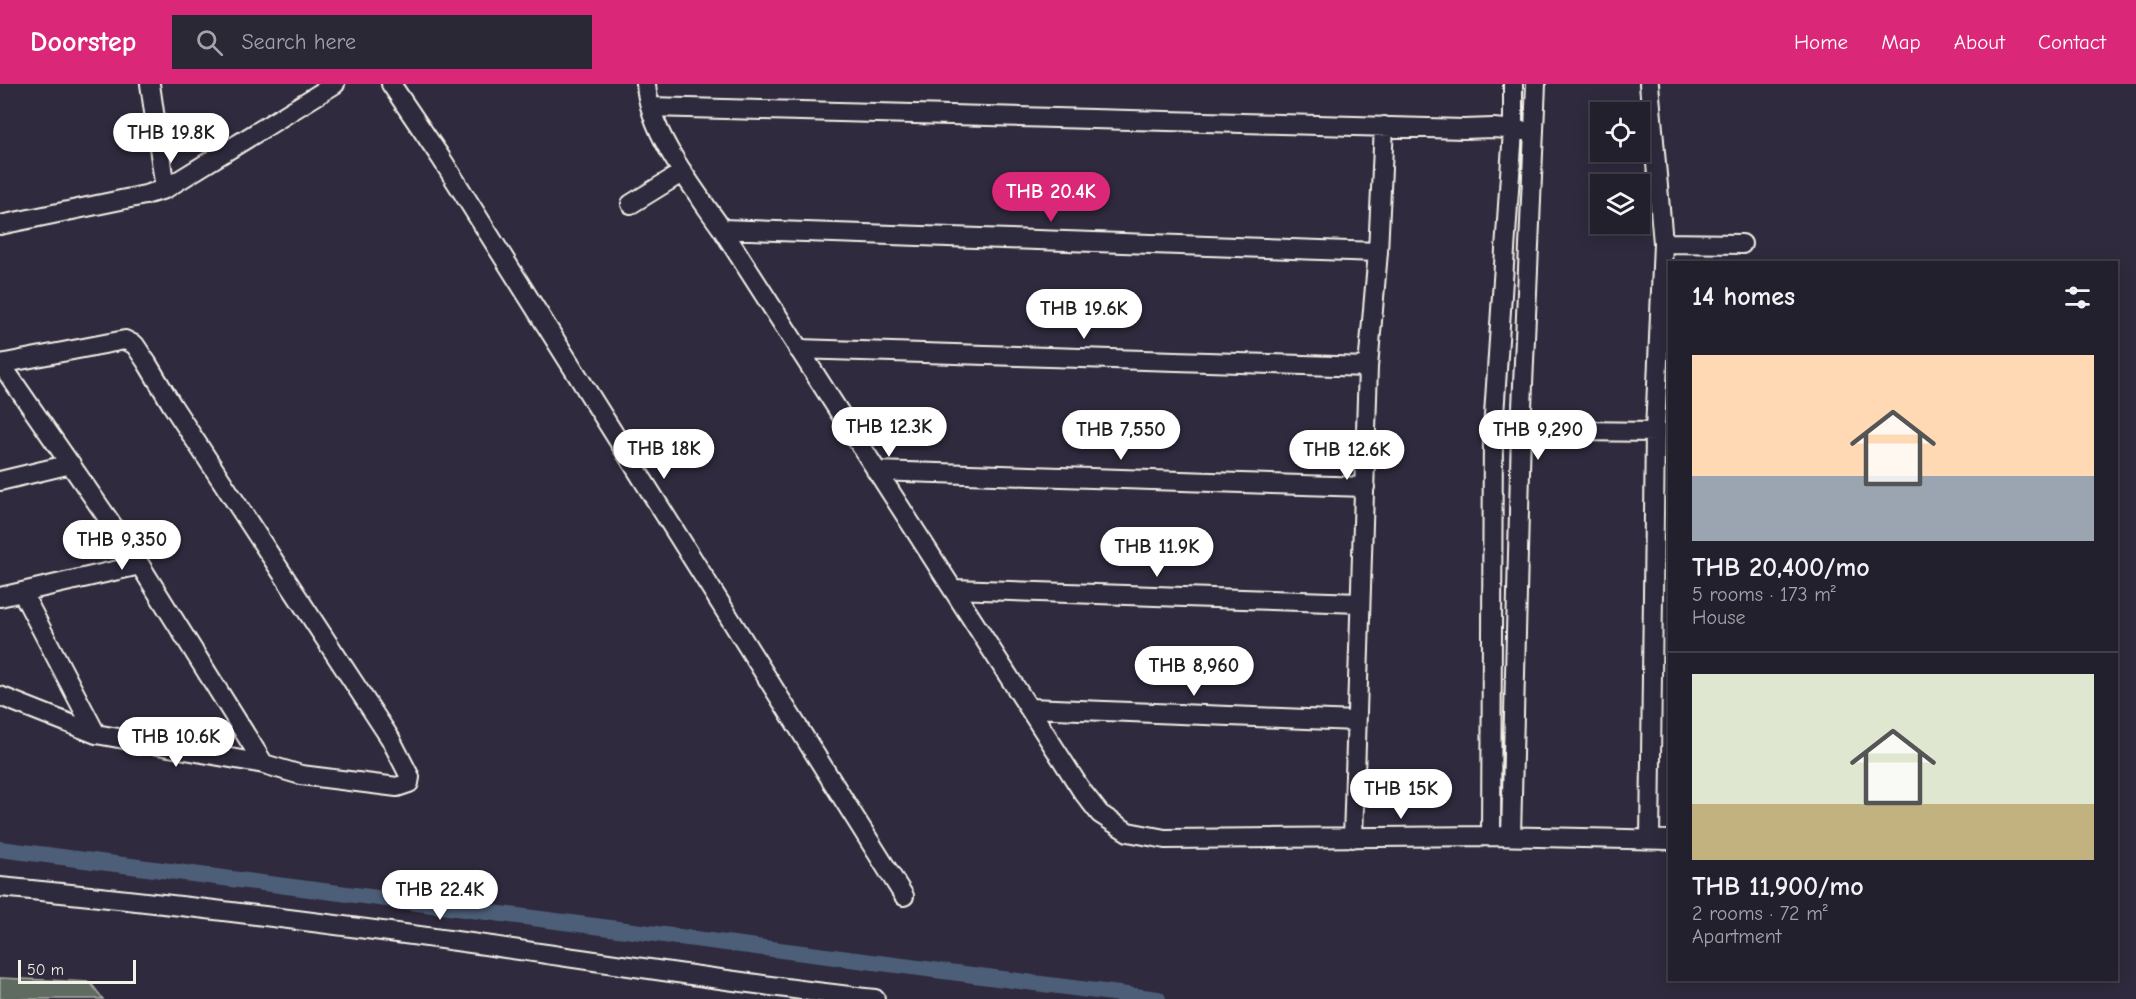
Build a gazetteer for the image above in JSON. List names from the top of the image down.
{
  "scale_bar": "50 m",
  "page": {
    "header": "Doorstep",
    "search": "Search here",
    "nav": [
      "Home",
      "Map",
      "About",
      "Contact"
    ],
    "price": [
      "THB 19.8K",
      "THB 20.4K",
      "THB 19.6K",
      "THB 12.3K",
      "THB 7,550",
      "THB 9,290",
      "THB 18K",
      "THB 12.6K",
      "THB 9,350",
      "THB 11.9K",
      "THB 8,960",
      "THB 10.6K",
      "THB 15K",
      "THB 22.4K"
    ],
    "heading": "14 homes",
    "list": [
      {
        "name": "THB 20,400/mo",
        "note": "5 rooms · 173 m² · House"
      },
      {
        "name": "THB 11,900/mo",
        "note": "2 rooms · 72 m² · Apartment"
      }
    ],
    "scale": "50 m"
  }
}
